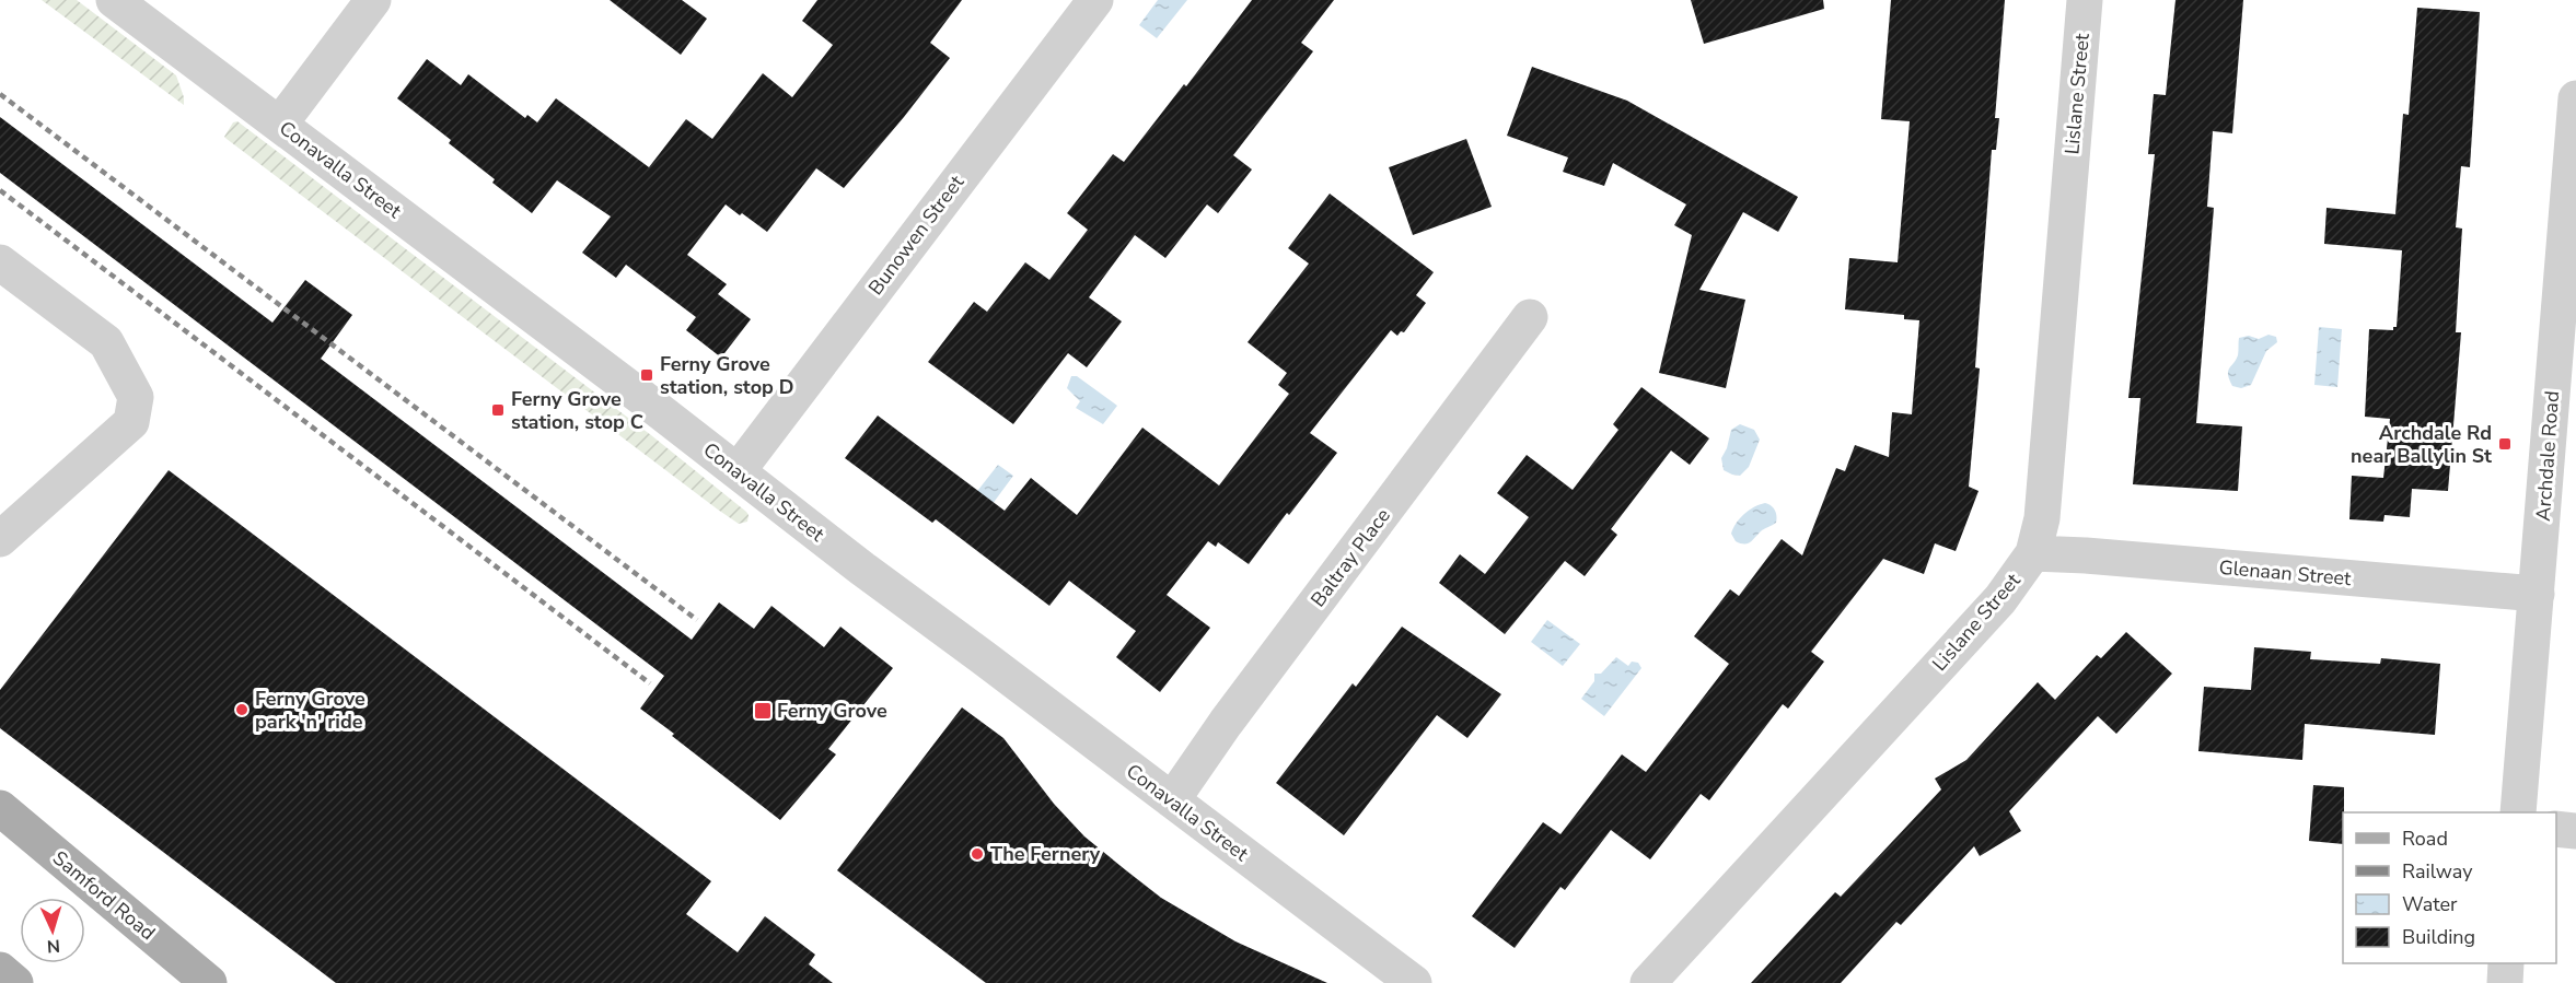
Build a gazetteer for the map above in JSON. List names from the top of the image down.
{
  "streets": {
    "main road": ["Samford Road"],
    "street": [
      "Lislane Street",
      "Conavalla Street",
      "Bunowen Street",
      "Archdale Road",
      "Baltray Place",
      "Glenaan Street"
    ]
  },
  "crossings": [
    ["Lislane Street", "Glenaan Street"],
    ["Conavalla Street", "Bunowen Street"],
    ["Conavalla Street", "Baltray Place"],
    ["Archdale Road", "Glenaan Street"]
  ],
  "places": {
    "transit": [
      "Ferny Grove station, stop D",
      "Ferny Grove station, stop C",
      "Archdale Rd near Ballylin St",
      "Ferny Grove"
    ],
    "other": ["Ferny Grove park 'n' ride", "The Fernery"]
  },
  "legend": [
    "Road",
    "Railway",
    "Water",
    "Building"
  ],
  "north": "bottom"
}
